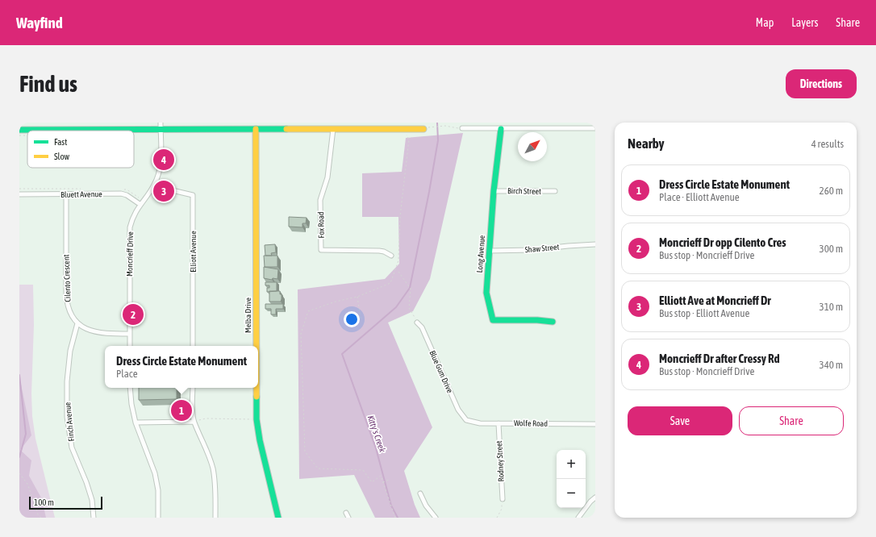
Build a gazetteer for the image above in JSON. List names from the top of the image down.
{
  "streets": {
    "street": [
      "Birch Street",
      "Bluett Avenue",
      "Fox Road",
      "Shaw Street",
      "Elliott Avenue",
      "Moncrieff Drive",
      "Long Avenue",
      "Cilento Crescent",
      "Melba Drive",
      "Blue Gum Drive",
      "Finch Avenue",
      "Wolfe Road",
      "Rodney Street"
    ]
  },
  "crossings": [
    ["Birch Street", "Long Avenue"],
    ["Bluett Avenue", "Moncrieff Drive"],
    ["Bluett Avenue", "Cilento Crescent"],
    ["Shaw Street", "Long Avenue"],
    ["Elliott Avenue", "Moncrieff Drive"],
    ["Cilento Crescent", "Finch Avenue"],
    ["Blue Gum Drive", "Wolfe Road"],
    ["Wolfe Road", "Rodney Street"]
  ],
  "water": ["Kitty's Creek"],
  "legend": ["Fast", "Slow"],
  "scale_bar": "100 m",
  "north": "top right",
  "page": {
    "header": "Wayfind",
    "nav": ["Map", "Layers", "Share"],
    "buttons": [
      "Directions",
      ["Save", "Share"]
    ],
    "title": "Find us",
    "heading": ["Nearby", "4 results"],
    "pins": [
      "4",
      "3",
      "2",
      "1"
    ],
    "list": [
      {
        "mark": "1",
        "name": "Dress Circle Estate Monument",
        "note": "Place · Elliott Avenue",
        "value": "260 m"
      },
      {
        "mark": "2",
        "name": "Moncrieff Dr opp Cilento Cres",
        "note": "Bus stop · Moncrieff Drive",
        "value": "300 m"
      },
      {
        "mark": "3",
        "name": "Elliott Ave at Moncrieff Dr",
        "note": "Bus stop · Elliott Avenue",
        "value": "310 m"
      },
      {
        "mark": "4",
        "name": "Moncrieff Dr after Cressy Rd",
        "note": "Bus stop · Moncrieff Drive",
        "value": "340 m"
      }
    ],
    "popup": ["Dress Circle Estate Monument", "Place"],
    "map_buttons": ["+", "−"],
    "scale": "100 m"
  }
}
